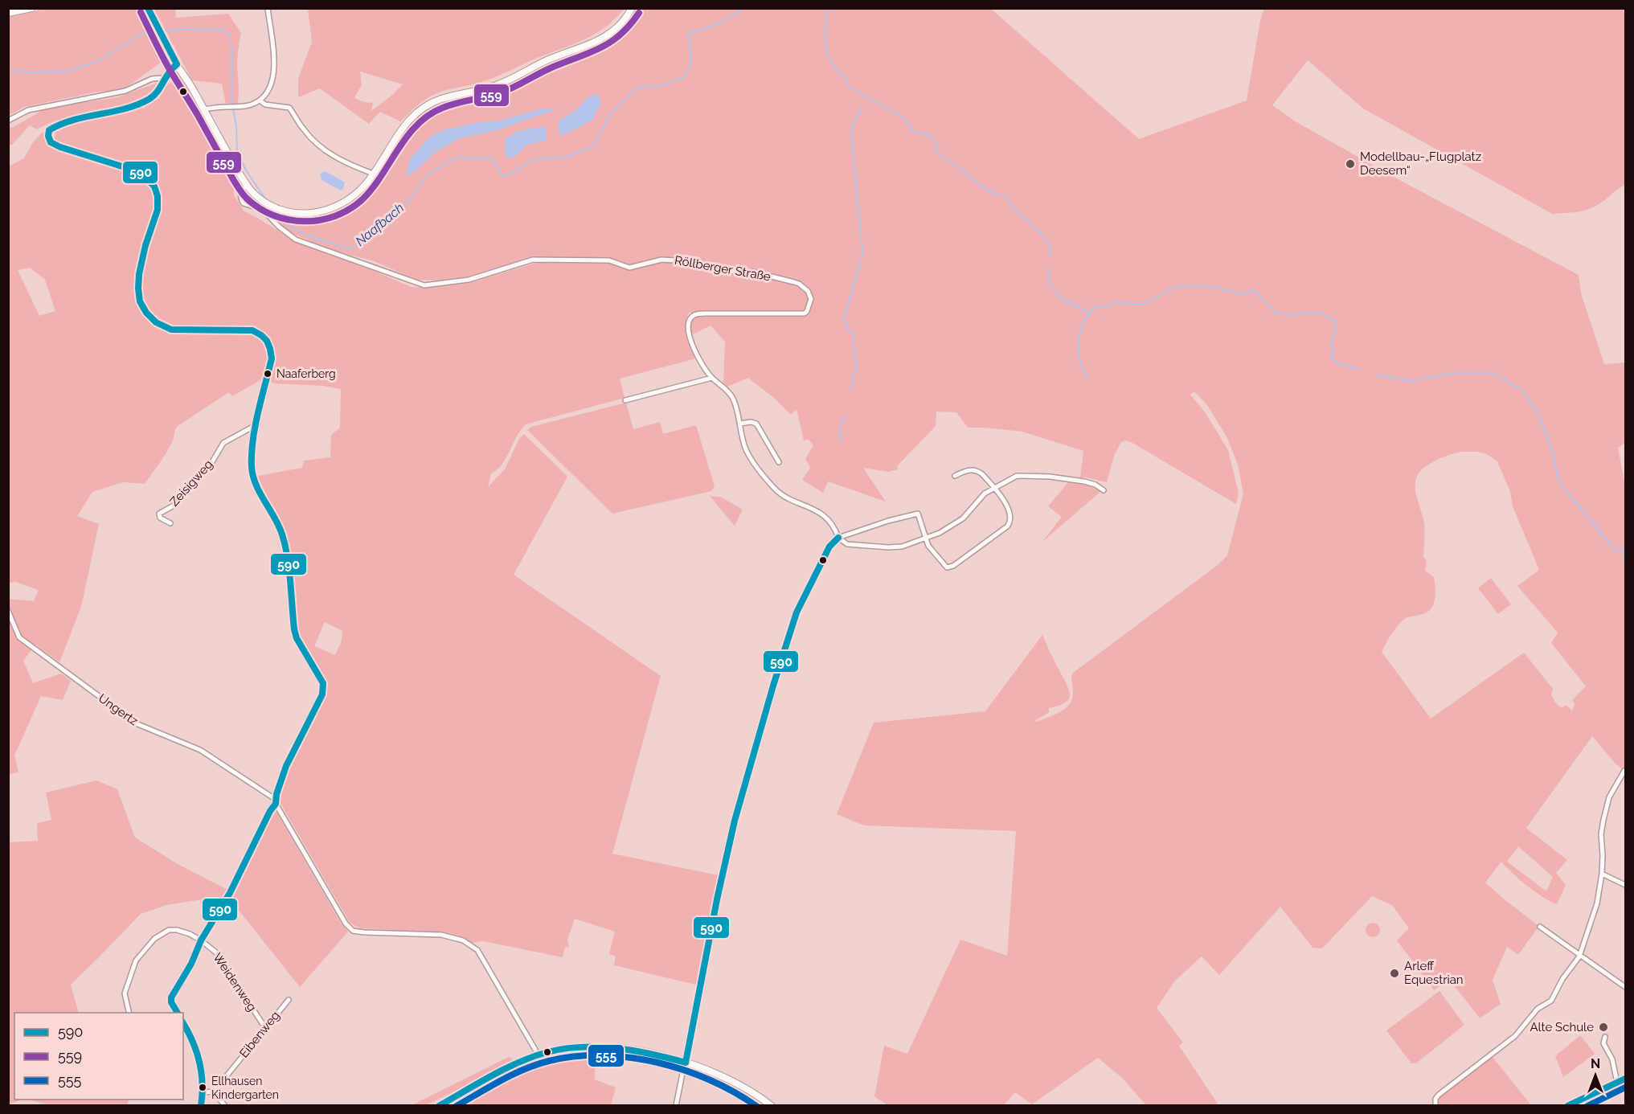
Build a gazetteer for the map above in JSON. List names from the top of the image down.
{
  "streets": {
    "street": [
      "Röllberger Straße",
      "Zeisigweg",
      "Ungertz",
      "Weidenweg",
      "Eibenweg"
    ]
  },
  "crossings": [
    ["Weidenweg", "Eibenweg"]
  ],
  "water": ["Naafbach"],
  "places": [
    "Modellbau-„Flugplatz Deesem“",
    "Naaferberg",
    "Arleff Equestrian",
    "Alte Schule",
    "Ellhausen Kindergarten"
  ],
  "lines": ["transit line 590", "transit line 559", "transit line 555"],
  "legend": ["590", "559", "555"],
  "north": "top"
}
